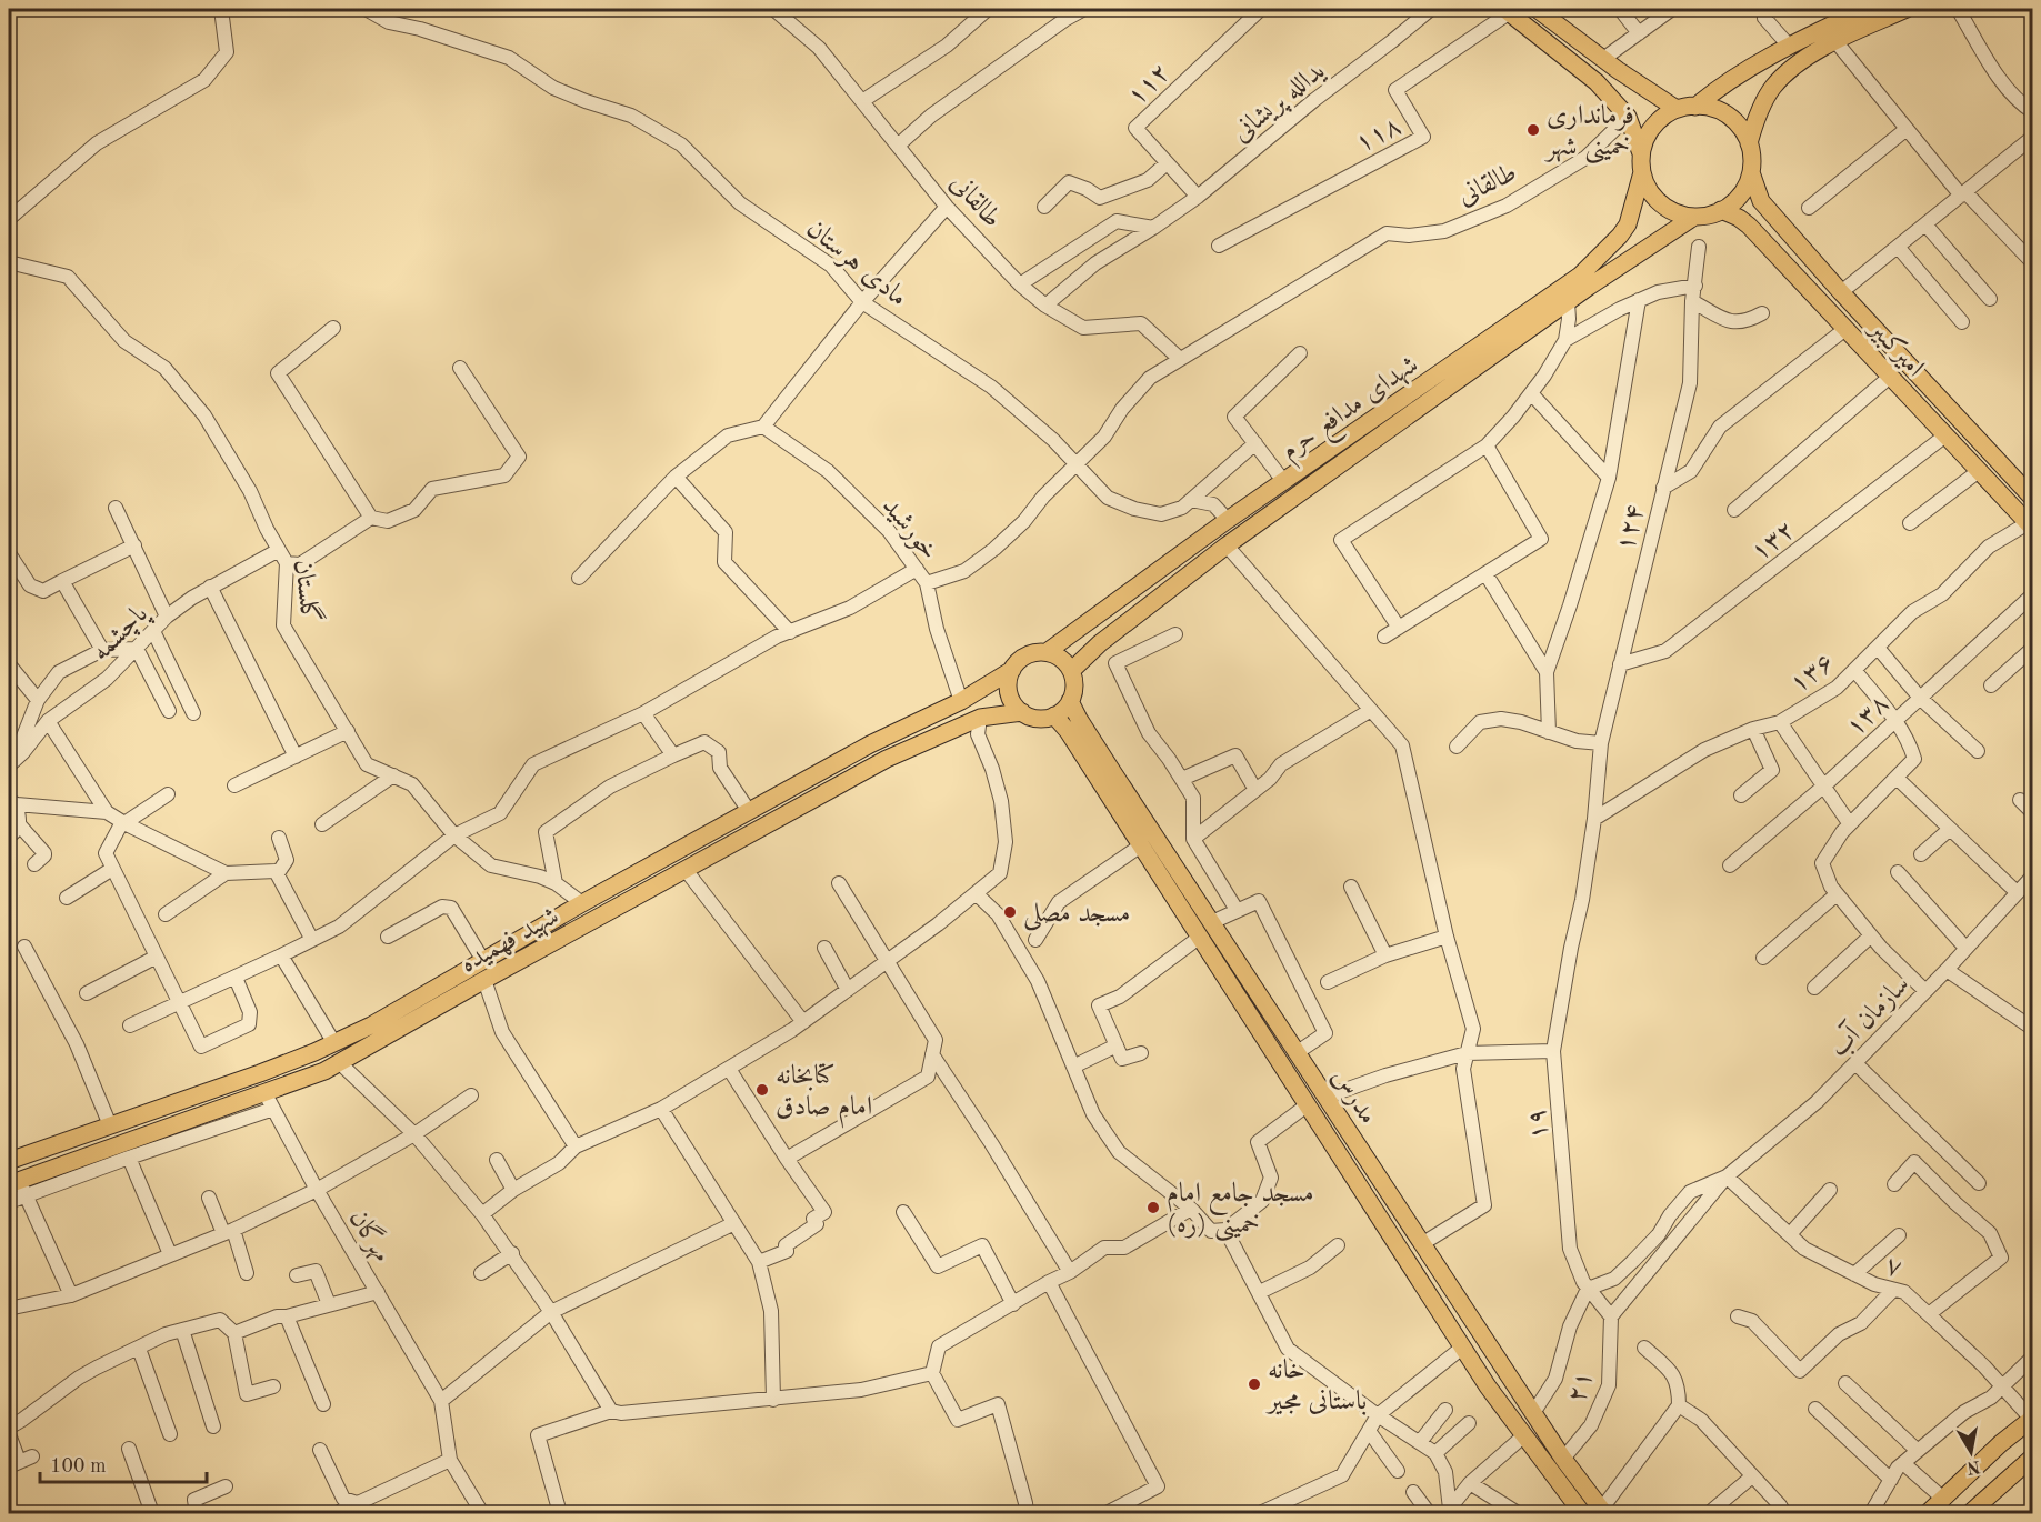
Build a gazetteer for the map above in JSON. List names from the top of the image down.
{
  "streets": {
    "main road": [
      "امیرکبیر",
      "شهدای مدافع حرم",
      "شهید فهمیده",
      "مدرس"
    ],
    "street": [
      "۱۱۲",
      "یدالله پریشانی",
      "۱۱۸",
      "طالقانی",
      "مادی هرستان",
      "خورشید",
      "۱۲۴",
      "۱۳۲",
      "گلستان",
      "پاچشمه",
      "۱۳۶",
      "۱۳۸",
      "سازمان آب",
      "۱۹",
      "مهرگان",
      "۷",
      "۲۱"
    ]
  },
  "crossings": [
    ["۱۱۲", "یدالله پریشانی"],
    ["یدالله پریشانی", "طالقانی"],
    ["طالقانی", "مادی هرستان"],
    ["طالقانی", "خورشید"],
    ["امیرکبیر", "شهدای مدافع حرم"],
    ["امیرکبیر", "۱۳۲"],
    ["امیرکبیر", "۱۳۶"],
    ["شهدای مدافع حرم", "شهید فهمیده"],
    ["شهدای مدافع حرم", "مدرس"],
    ["خورشید", "شهید فهمیده"],
    ["۱۲۴", "۱۳۲"],
    ["۱۲۴", "۱۳۶"],
    ["۱۲۴", "۱۹"],
    ["گلستان", "پاچشمه"],
    ["گلستان", "شهید فهمیده"],
    ["۱۳۶", "۱۹"],
    ["شهید فهمیده", "مدرس"],
    ["شهید فهمیده", "مهرگان"],
    ["سازمان آب", "۱۹"],
    ["سازمان آب", "۷"],
    ["سازمان آب", "۲۱"],
    ["مدرس", "۲۱"],
    ["۱۹", "۲۱"]
  ],
  "places": [
    "فرمانداری خمینی شهر",
    "مسجد مصلی",
    "کتابخانه امام صادق",
    "مسجد جامع امام خمینی (ره)",
    "خانه باستانی مجیر"
  ],
  "scale_bar": "100 m",
  "north": "bottom"
}
